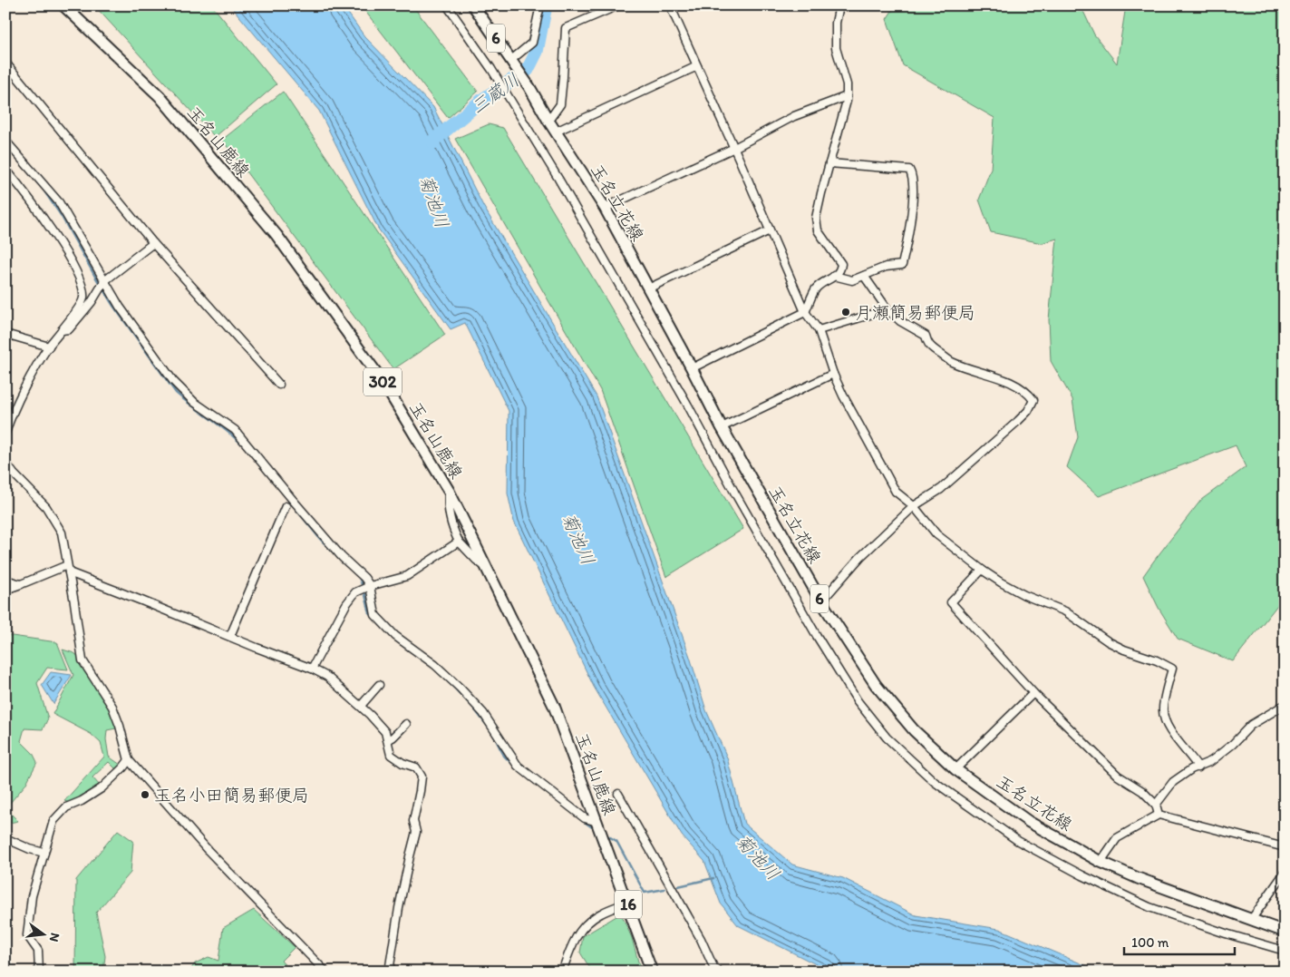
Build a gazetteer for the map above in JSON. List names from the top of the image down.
{
  "streets": {
    "main road": [
      "6",
      "玉名山鹿線",
      "玉名立花線",
      "302",
      "16"
    ]
  },
  "water": ["三蔵川", "菊池川"],
  "places": ["月瀬簡易郵便局", "玉名小田簡易郵便局"],
  "scale_bar": "100 m",
  "north": "right"
}
